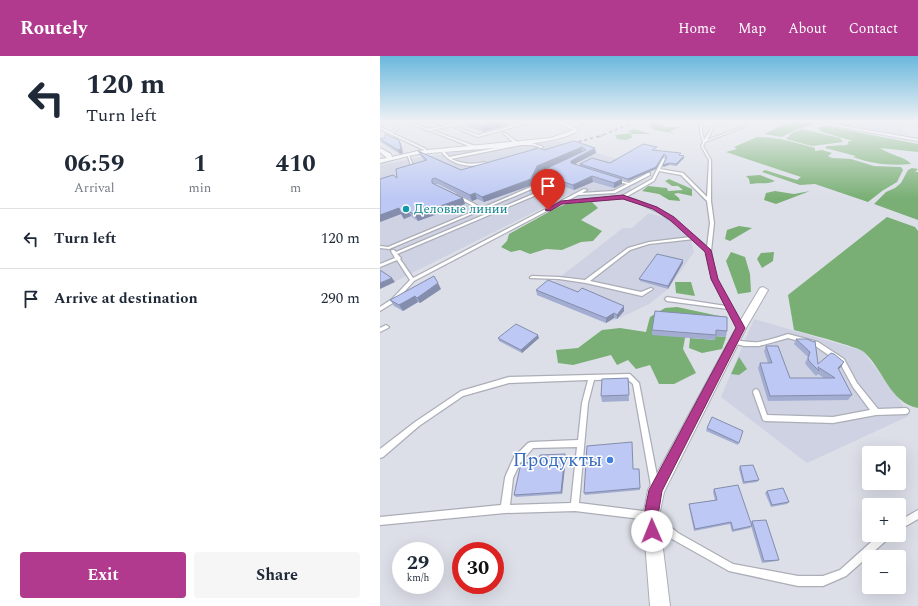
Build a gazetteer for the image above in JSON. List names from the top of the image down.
{
  "places": ["Деловые линии", "Продукты"],
  "page": {
    "header": "Routely",
    "nav": [
      "Home",
      "Map",
      "About",
      "Contact"
    ],
    "turn": ["120 m", "Turn left"],
    "eta": [
      "06:59",
      "Arrival",
      "1",
      "min",
      "410",
      "m"
    ],
    "list": [
      {
        "name": "Turn left",
        "value": "120 m"
      },
      {
        "name": "Arrive at destination",
        "value": "290 m"
      }
    ],
    "map_buttons": ["+", "−"],
    "speed": "29 km/h",
    "limit": "30",
    "buttons": ["Exit", "Share"]
  }
}
